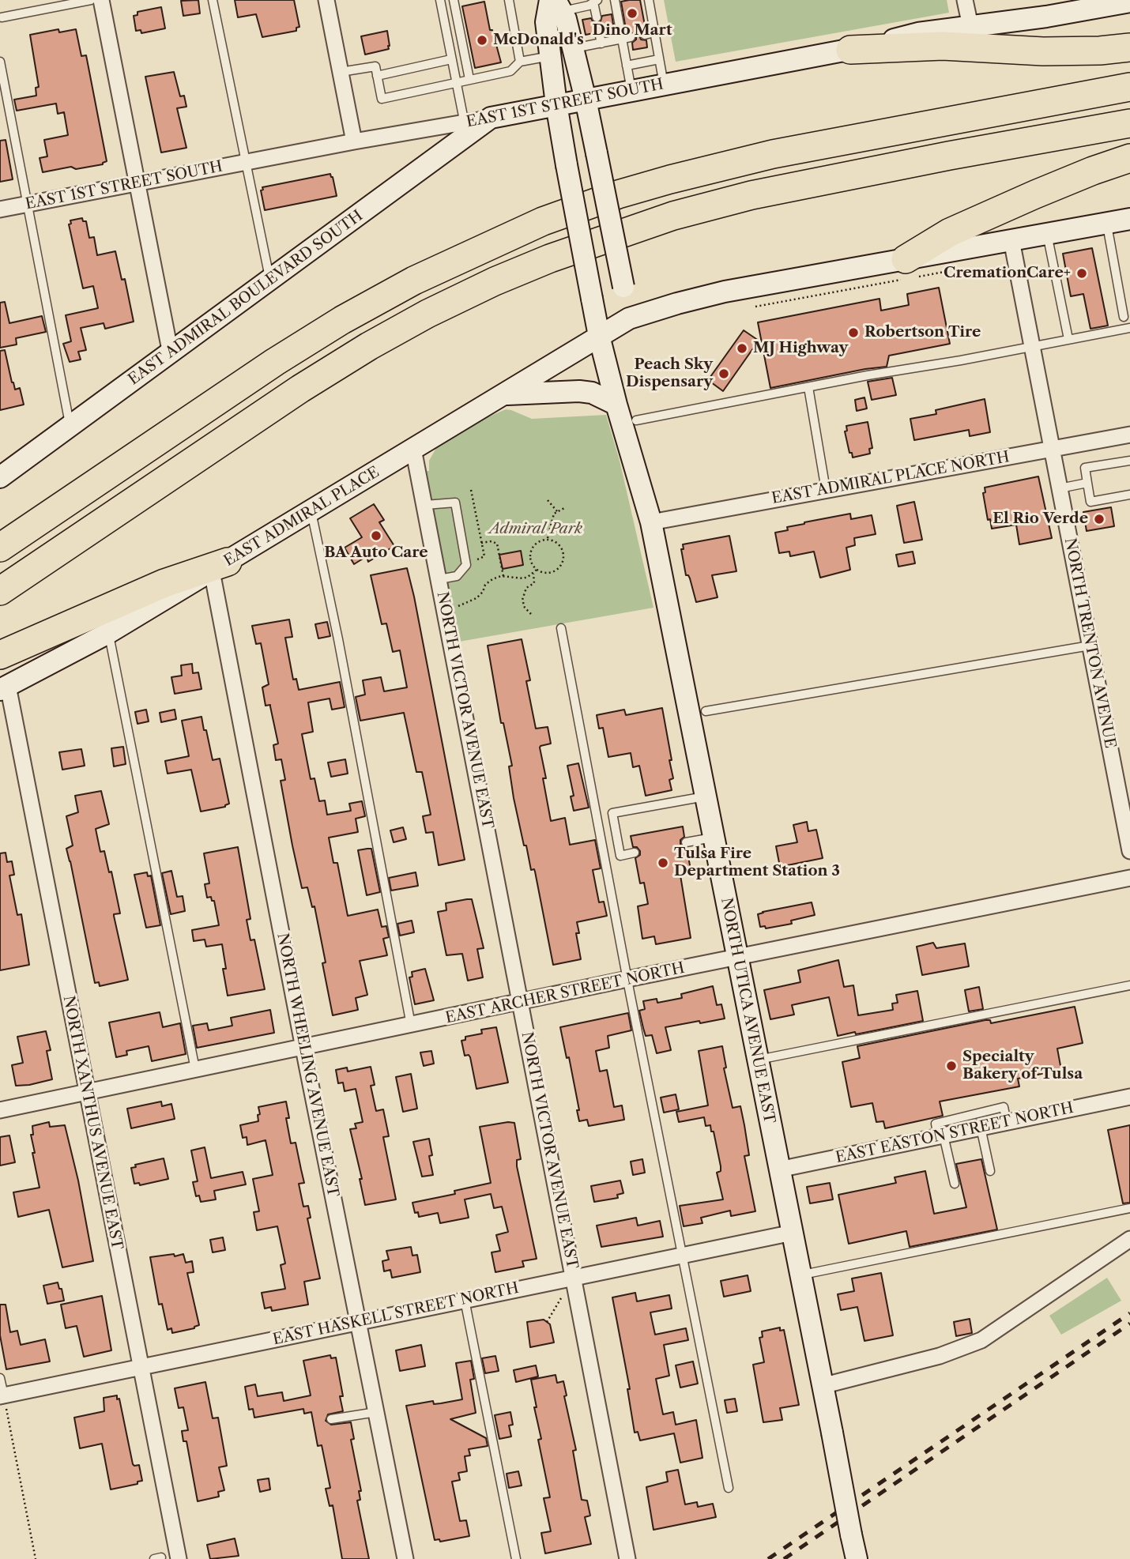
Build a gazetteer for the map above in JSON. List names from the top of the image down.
{
  "streets": {
    "main road": [
      "EAST 1ST STREET SOUTH",
      "EAST ADMIRAL BOULEVARD SOUTH",
      "EAST ADMIRAL PLACE",
      "NORTH UTICA AVENUE EAST"
    ],
    "street": [
      "EAST ADMIRAL PLACE NORTH",
      "NORTH TRENTON AVENUE",
      "NORTH VICTOR AVENUE EAST",
      "EAST ARCHER STREET NORTH",
      "NORTH WHEELING AVENUE EAST",
      "NORTH XANTHUS AVENUE EAST",
      "EAST EASTON STREET NORTH",
      "EAST HASKELL STREET NORTH"
    ]
  },
  "crossings": [
    ["EAST 1ST STREET SOUTH", "EAST ADMIRAL BOULEVARD SOUTH"],
    ["EAST 1ST STREET SOUTH", "NORTH UTICA AVENUE EAST"],
    ["EAST ADMIRAL PLACE NORTH", "NORTH TRENTON AVENUE"],
    ["EAST ADMIRAL PLACE NORTH", "NORTH UTICA AVENUE EAST"],
    ["EAST ADMIRAL PLACE", "NORTH VICTOR AVENUE EAST"],
    ["EAST ADMIRAL PLACE", "NORTH UTICA AVENUE EAST"],
    ["EAST ADMIRAL PLACE", "NORTH WHEELING AVENUE EAST"],
    ["EAST ADMIRAL PLACE", "NORTH XANTHUS AVENUE EAST"],
    ["NORTH VICTOR AVENUE EAST", "EAST ARCHER STREET NORTH"],
    ["NORTH VICTOR AVENUE EAST", "EAST HASKELL STREET NORTH"],
    ["EAST ARCHER STREET NORTH", "NORTH UTICA AVENUE EAST"],
    ["EAST ARCHER STREET NORTH", "NORTH WHEELING AVENUE EAST"],
    ["EAST ARCHER STREET NORTH", "NORTH XANTHUS AVENUE EAST"],
    ["NORTH UTICA AVENUE EAST", "EAST EASTON STREET NORTH"],
    ["NORTH UTICA AVENUE EAST", "EAST HASKELL STREET NORTH"],
    ["NORTH WHEELING AVENUE EAST", "EAST HASKELL STREET NORTH"],
    ["NORTH XANTHUS AVENUE EAST", "EAST HASKELL STREET NORTH"]
  ],
  "parks": ["Admiral Park"],
  "places": [
    "Dino Mart",
    "McDonald's",
    "CremationCare+",
    "Robertson Tire",
    "MJ Highway",
    "Peach Sky Dispensary",
    "El Rio Verde",
    "BA Auto Care",
    "Tulsa Fire Department Station 3",
    "Specialty Bakery of Tulsa"
  ]
}
